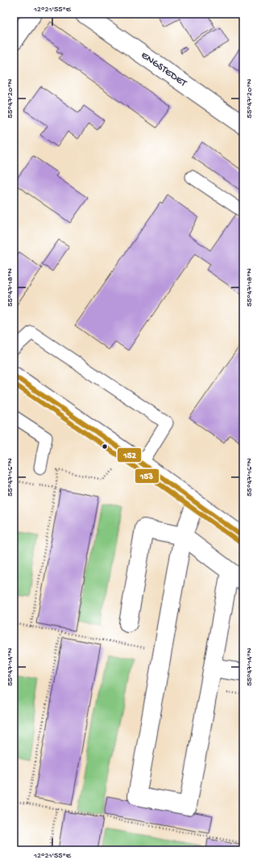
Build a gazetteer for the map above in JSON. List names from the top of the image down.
{
  "streets": {
    "street": ["ENGSTEDET"]
  },
  "lines": ["transit line 152", "transit line 153"],
  "coordinates": [
    "12°21'55\"E",
    "55°47'20\"N",
    "55°47'18\"N",
    "55°47'16\"N",
    "55°47'14\"N"
  ]
}
